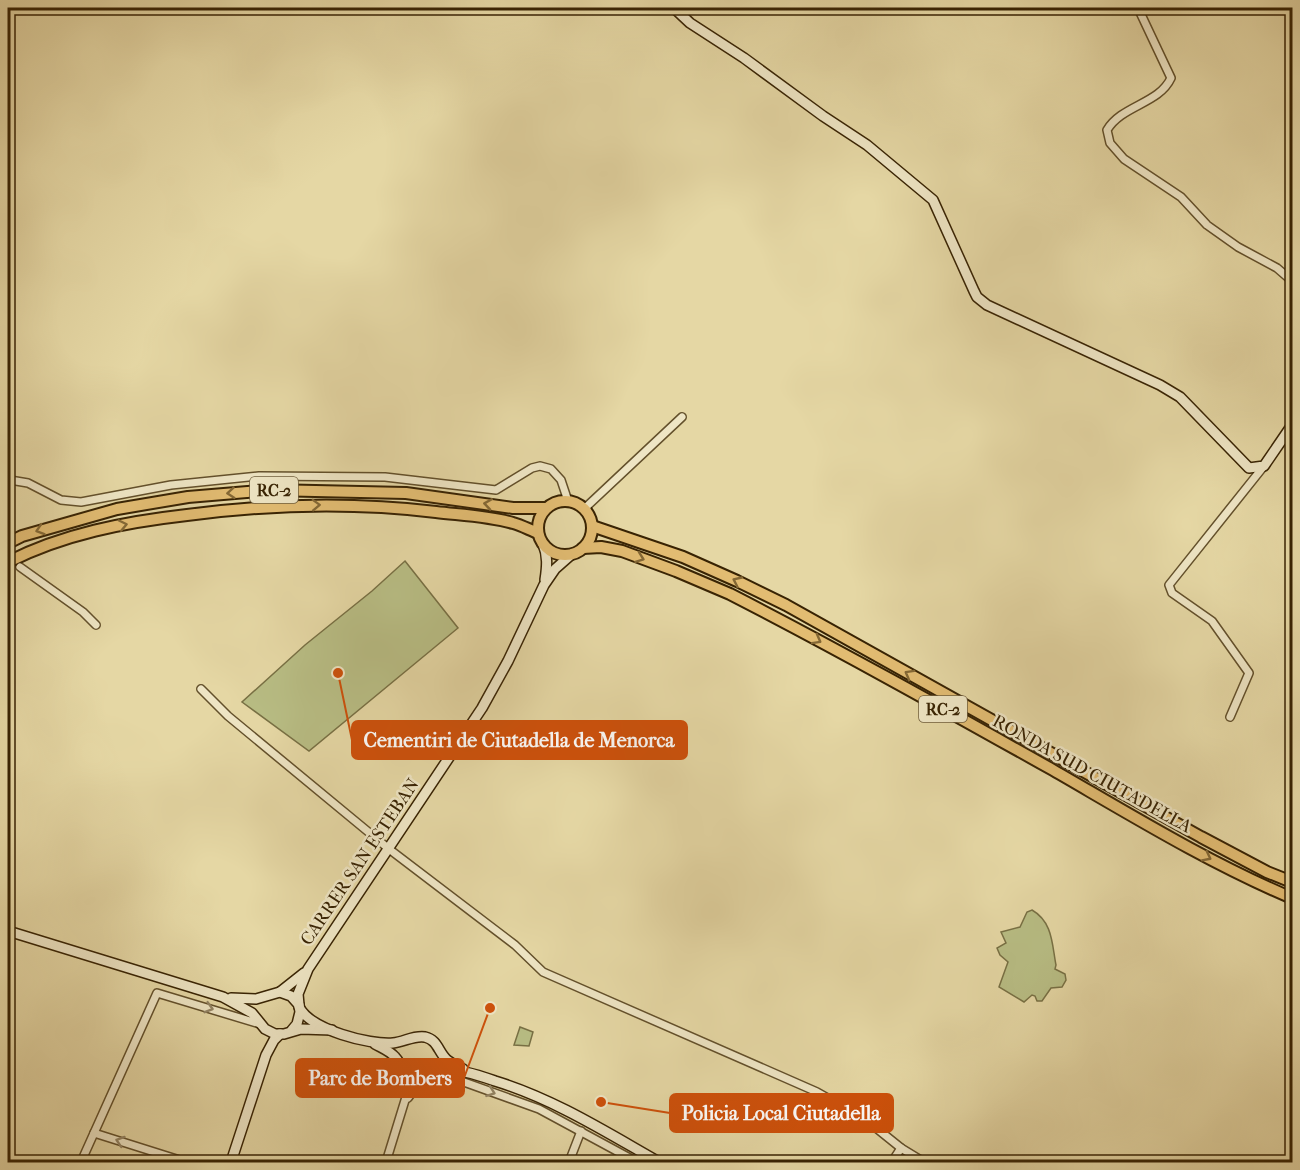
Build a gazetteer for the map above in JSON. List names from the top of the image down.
{
  "streets": {
    "main road": ["RC-2", "RONDA SUD CIUTADELLA"],
    "street": ["CARRER SAN ESTEBAN"]
  },
  "crossings": [
    ["RC-2", "RONDA SUD CIUTADELLA"],
    ["RC-2", "CARRER SAN ESTEBAN"],
    ["RONDA SUD CIUTADELLA", "CARRER SAN ESTEBAN"]
  ],
  "places": ["Cementiri de Ciutadella de Menorca", "Parc de Bombers", "Policia Local Ciutadella"]
}
